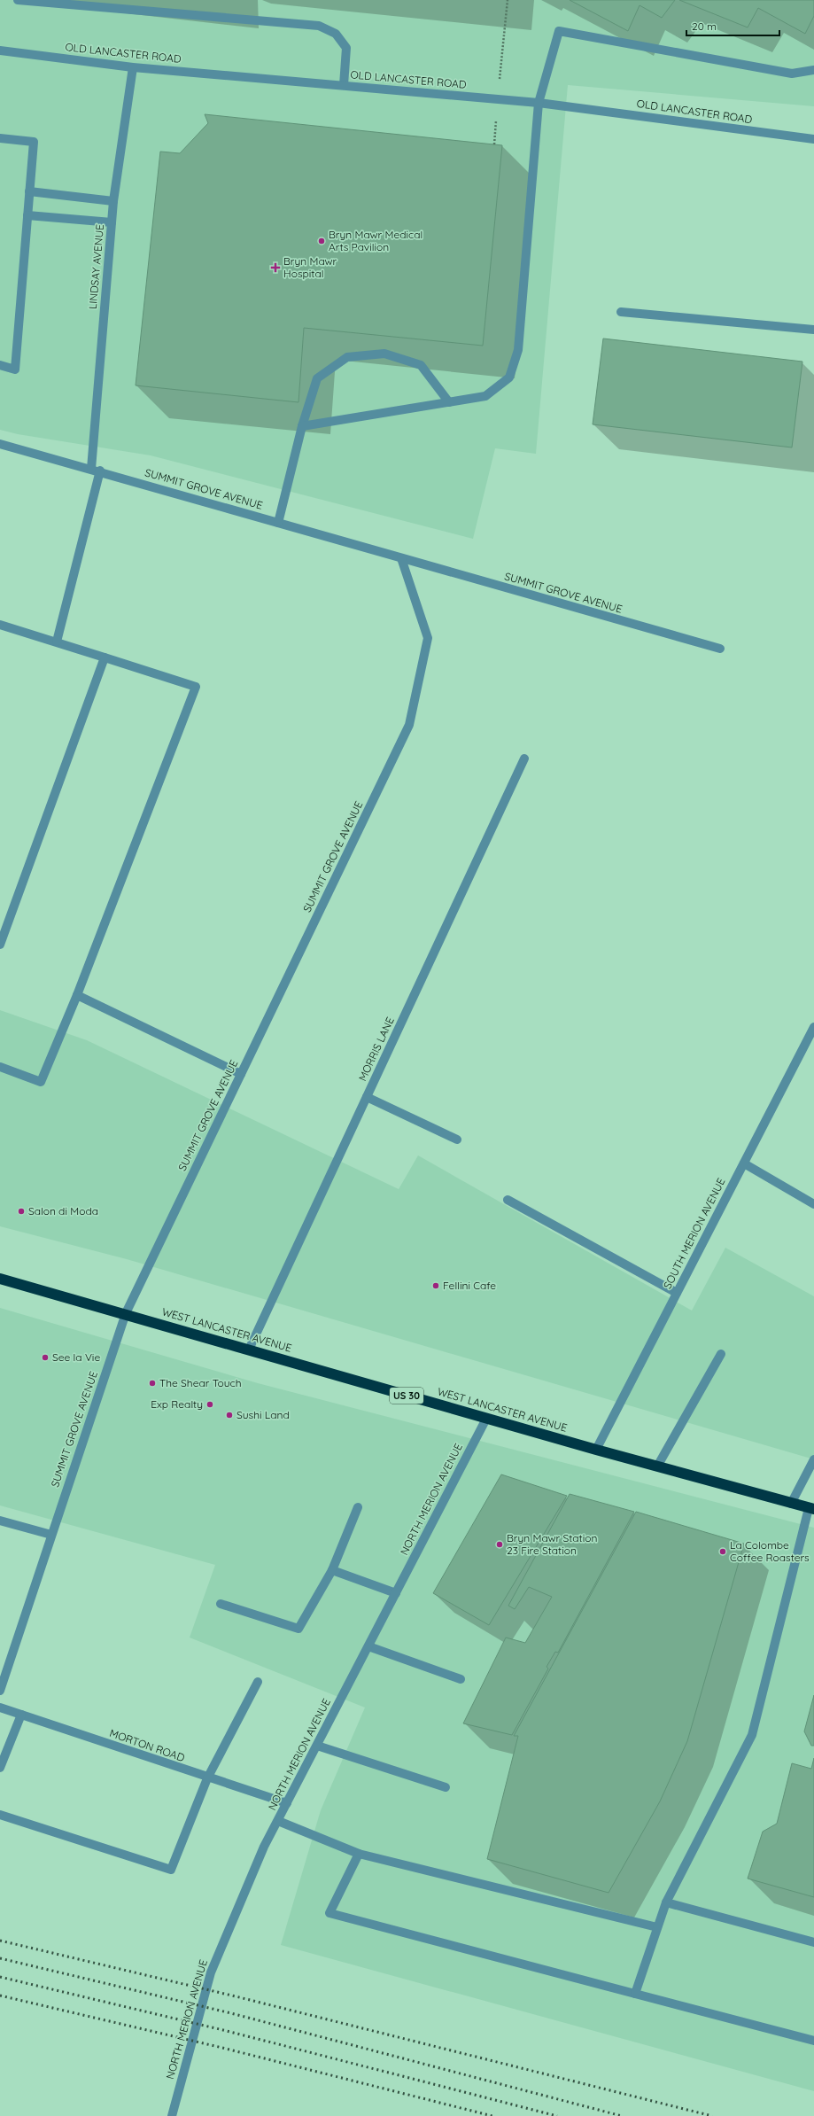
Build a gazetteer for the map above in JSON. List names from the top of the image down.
{
  "streets": {
    "highway": ["WEST LANCASTER AVENUE", "US 30"],
    "street": [
      "OLD LANCASTER ROAD",
      "LINDSAY AVENUE",
      "SUMMIT GROVE AVENUE",
      "MORRIS LANE",
      "SOUTH MERION AVENUE",
      "NORTH MERION AVENUE",
      "MORTON ROAD"
    ]
  },
  "crossings": [
    ["OLD LANCASTER ROAD", "LINDSAY AVENUE"],
    ["LINDSAY AVENUE", "SUMMIT GROVE AVENUE"],
    ["SUMMIT GROVE AVENUE", "WEST LANCASTER AVENUE"],
    ["MORRIS LANE", "WEST LANCASTER AVENUE"],
    ["SOUTH MERION AVENUE", "WEST LANCASTER AVENUE"],
    ["WEST LANCASTER AVENUE", "NORTH MERION AVENUE"],
    ["NORTH MERION AVENUE", "MORTON ROAD"]
  ],
  "places": {
    "other": [
      "Bryn Mawr Medical Arts Pavilion",
      "Salon di Moda",
      "Fellini Cafe",
      "See la Vie",
      "The Shear Touch",
      "Exp Realty",
      "Sushi Land",
      "Bryn Mawr Station 23 Fire Station",
      "La Colombe Coffee Roasters"
    ],
    "health": ["Bryn Mawr Hospital"]
  },
  "scale_bar": "20 m"
}
